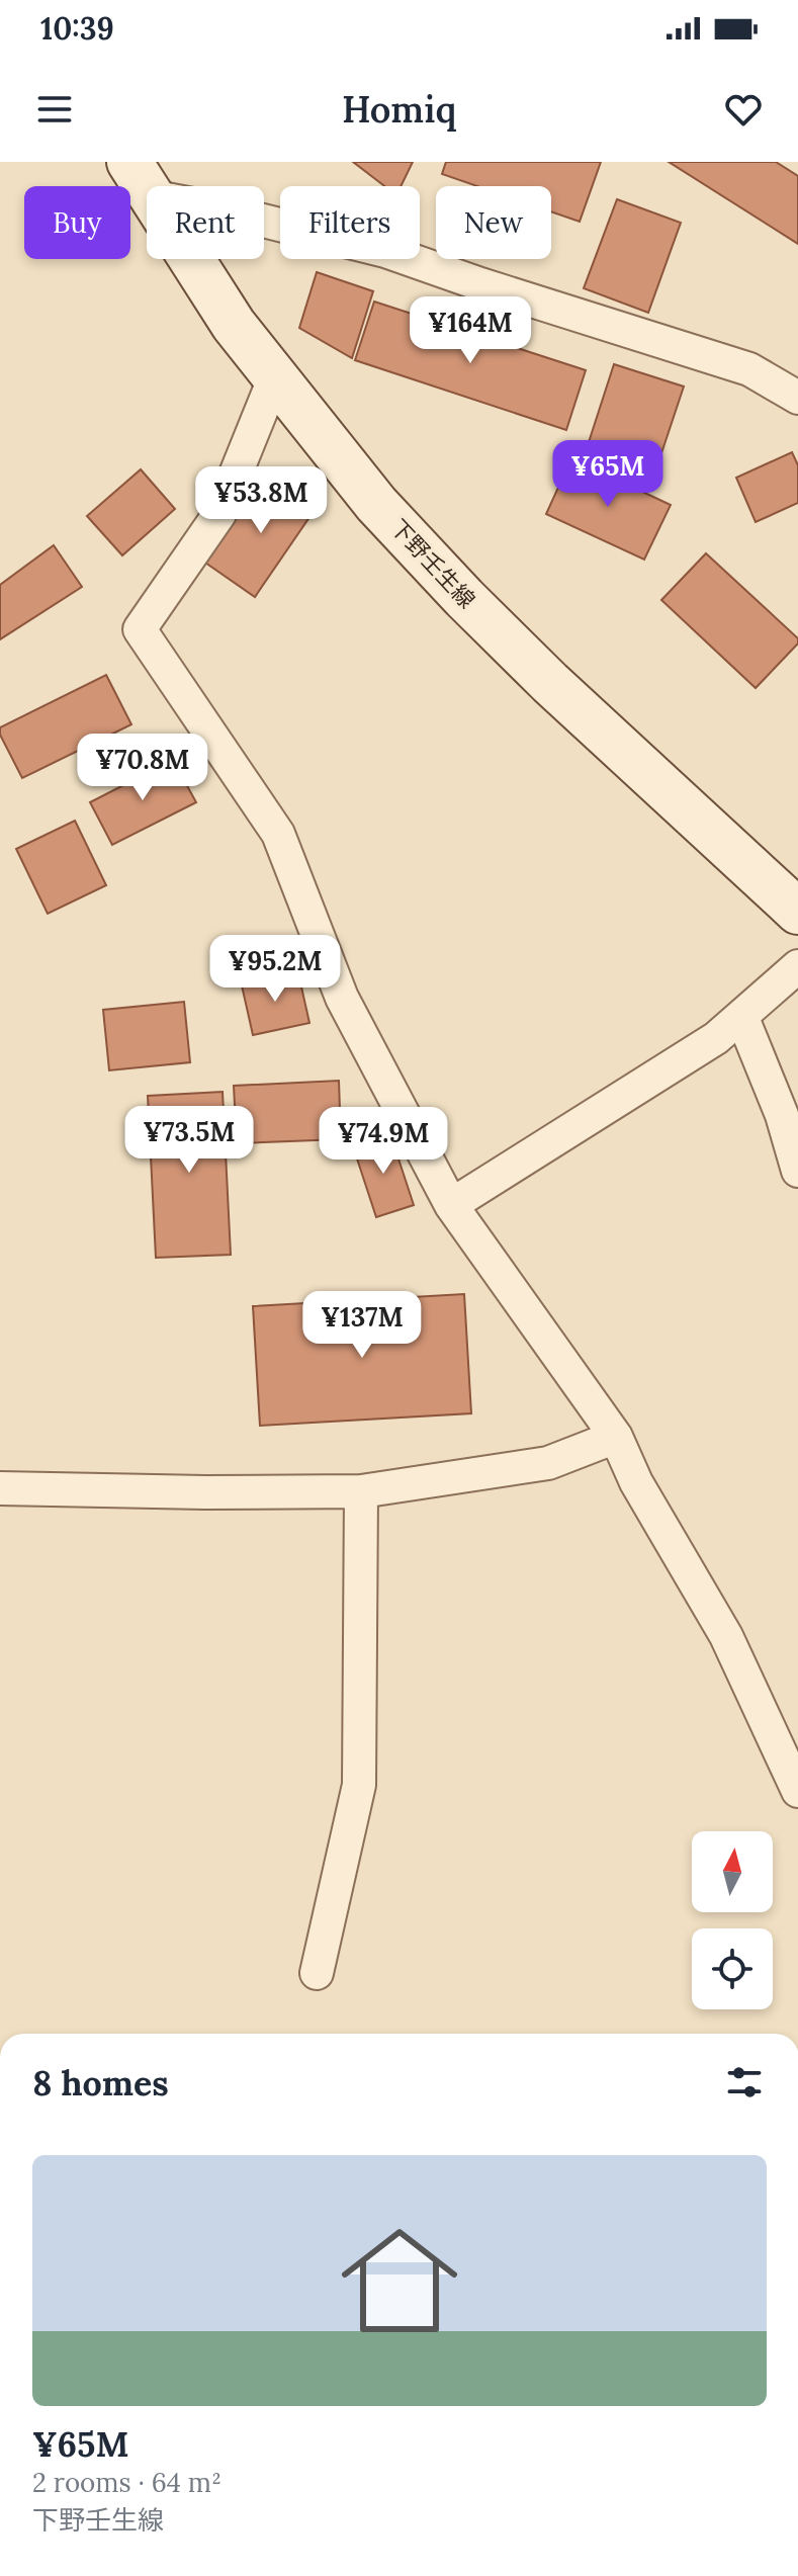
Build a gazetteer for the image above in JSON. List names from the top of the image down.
{
  "streets": {
    "main road": ["下野壬生線"]
  },
  "north": "top",
  "page": {
    "status": "10:39",
    "header": "Homiq",
    "chip": [
      "Buy",
      "Rent",
      "Filters",
      "New"
    ],
    "price": [
      "¥164M",
      "¥65M",
      "¥53.8M",
      "¥70.8M",
      "¥95.2M",
      "¥73.5M",
      "¥74.9M",
      "¥137M"
    ],
    "heading": "8 homes",
    "list": [
      {
        "name": "¥65M",
        "note": "2 rooms · 64 m² · 下野壬生線"
      }
    ]
  }
}
